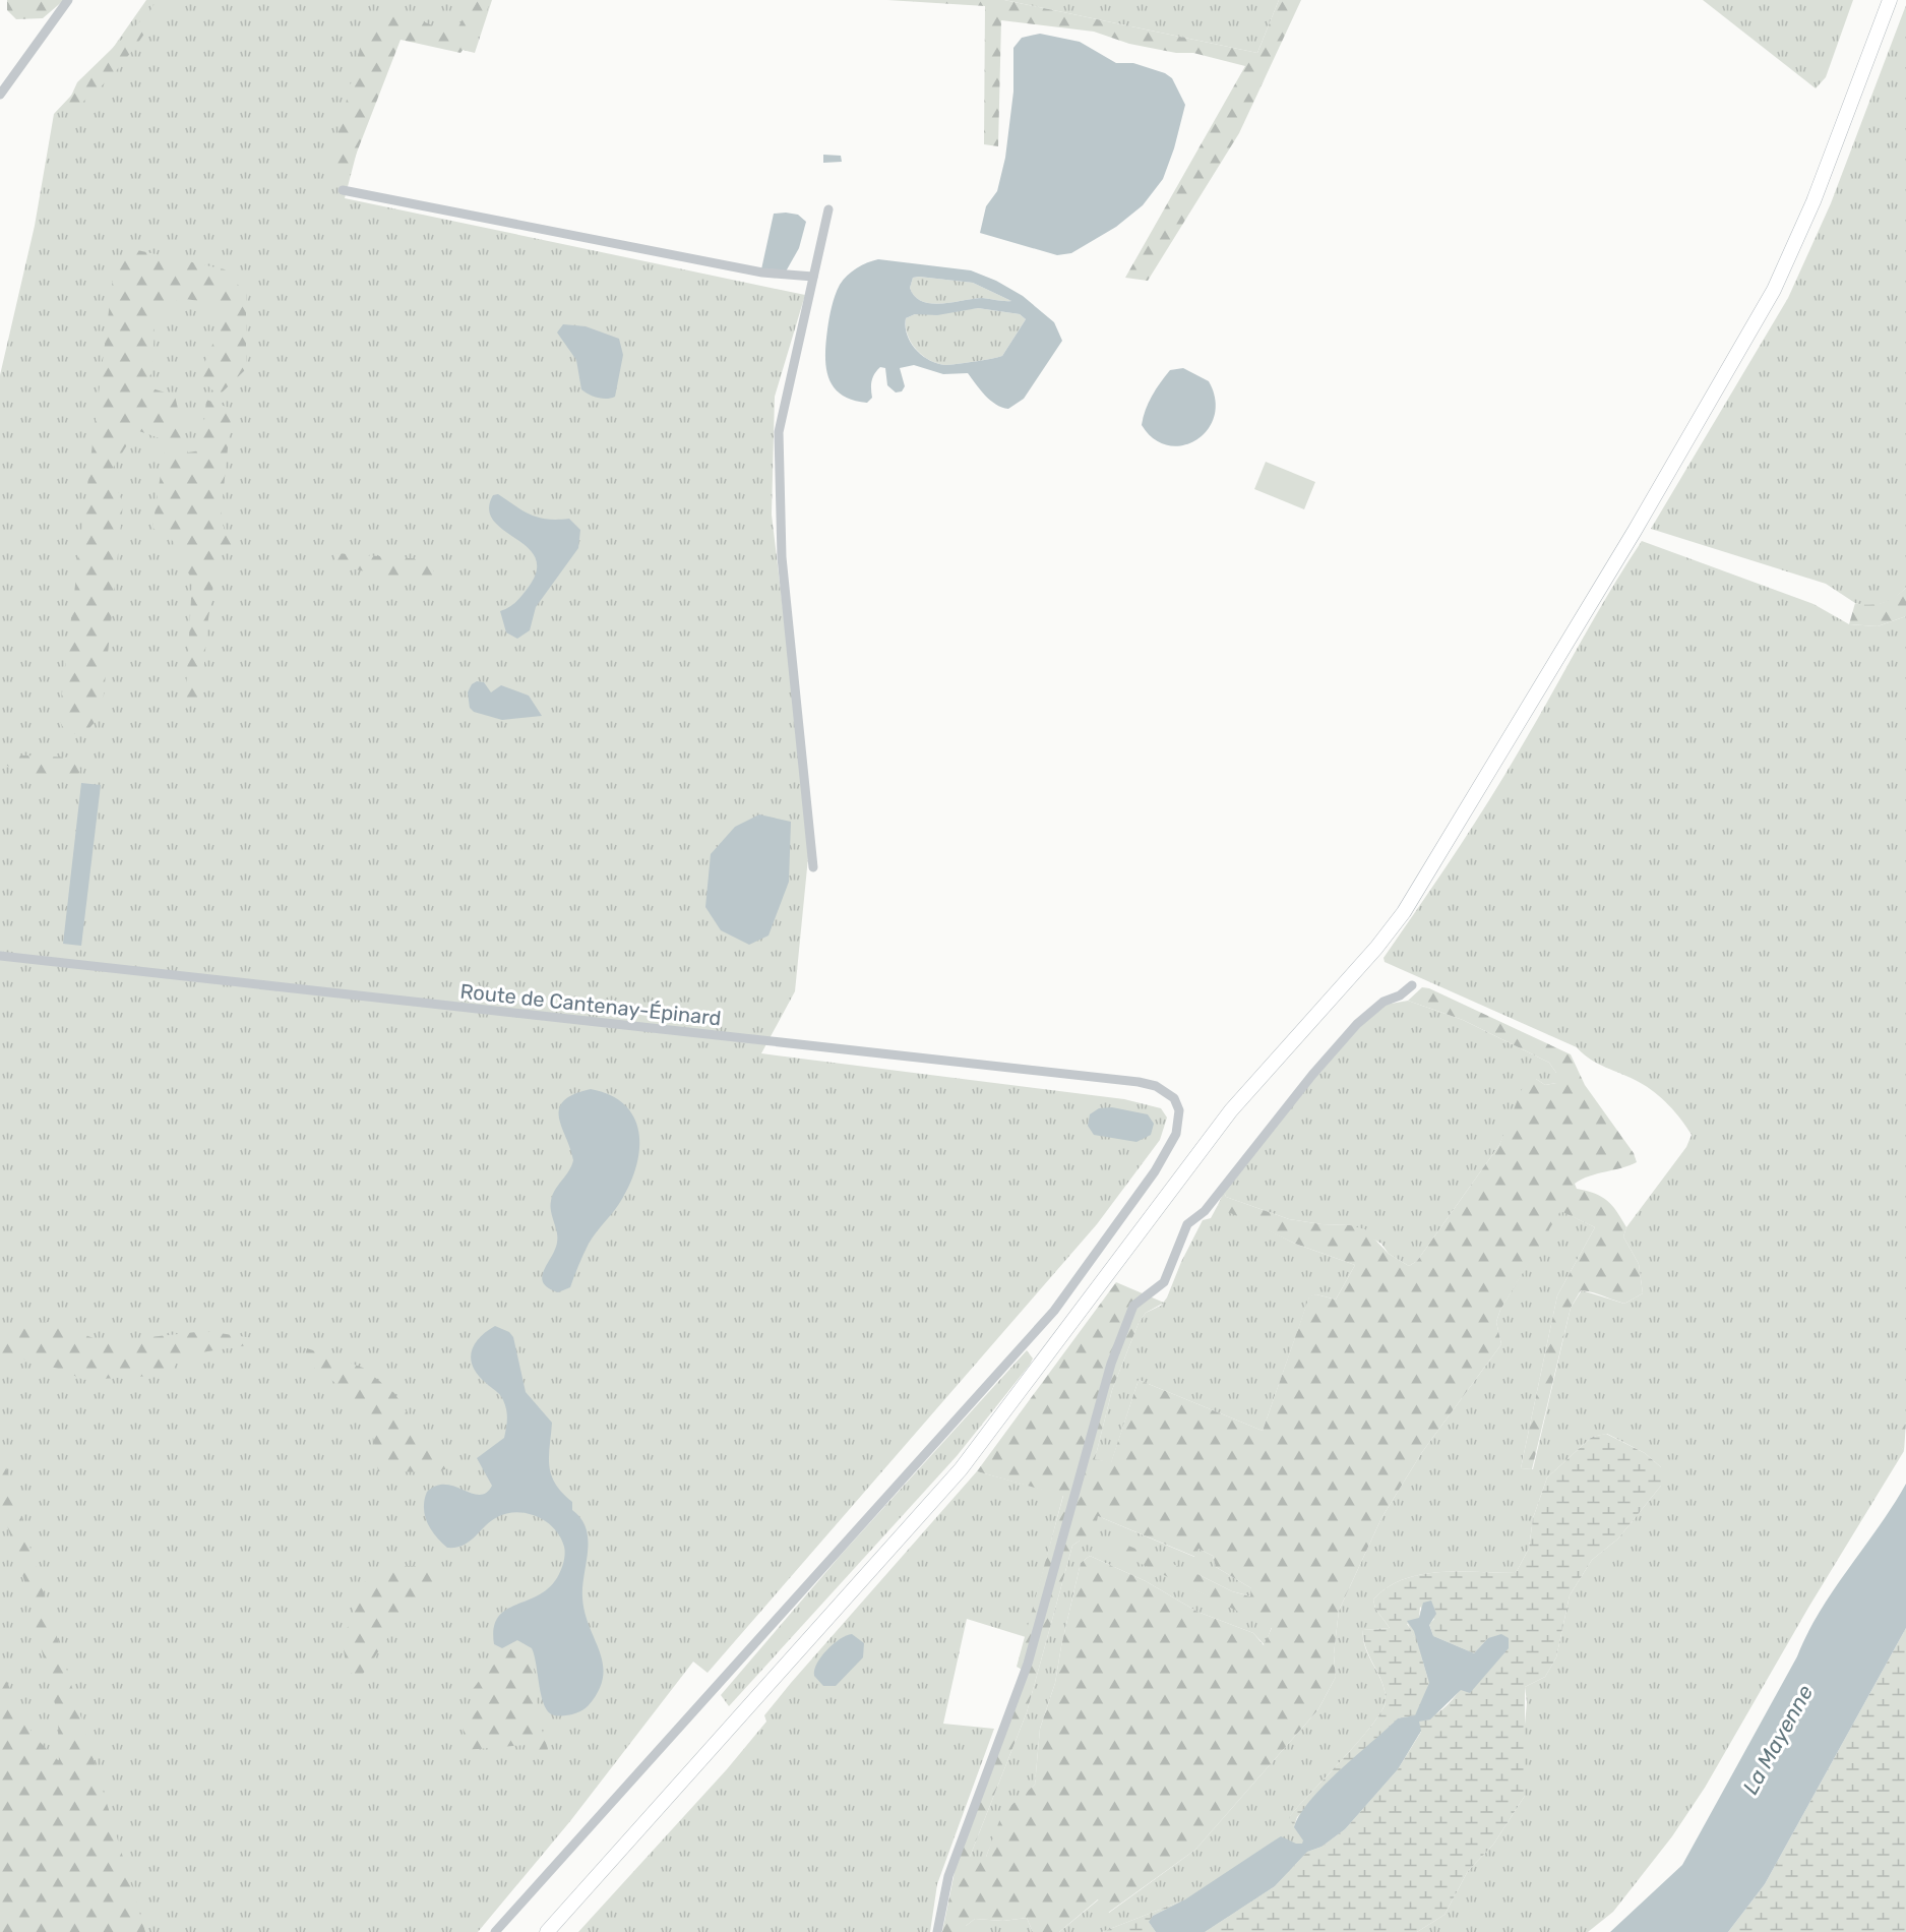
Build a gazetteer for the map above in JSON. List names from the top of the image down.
{
  "streets": {
    "street": ["Route de Cantenay-Épinard"]
  },
  "water": ["La Mayenne"]
}
